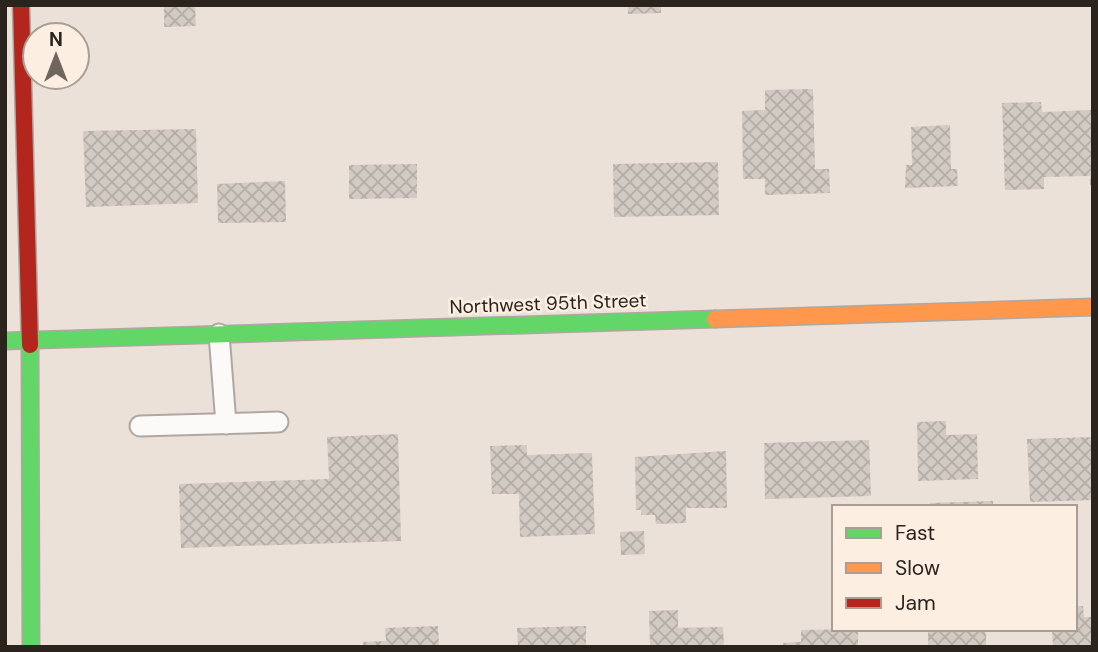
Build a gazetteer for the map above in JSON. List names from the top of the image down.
{
  "streets": {
    "main road": ["Northwest 95th Street"]
  },
  "legend": ["Fast", "Slow", "Jam"],
  "north": "top"
}
